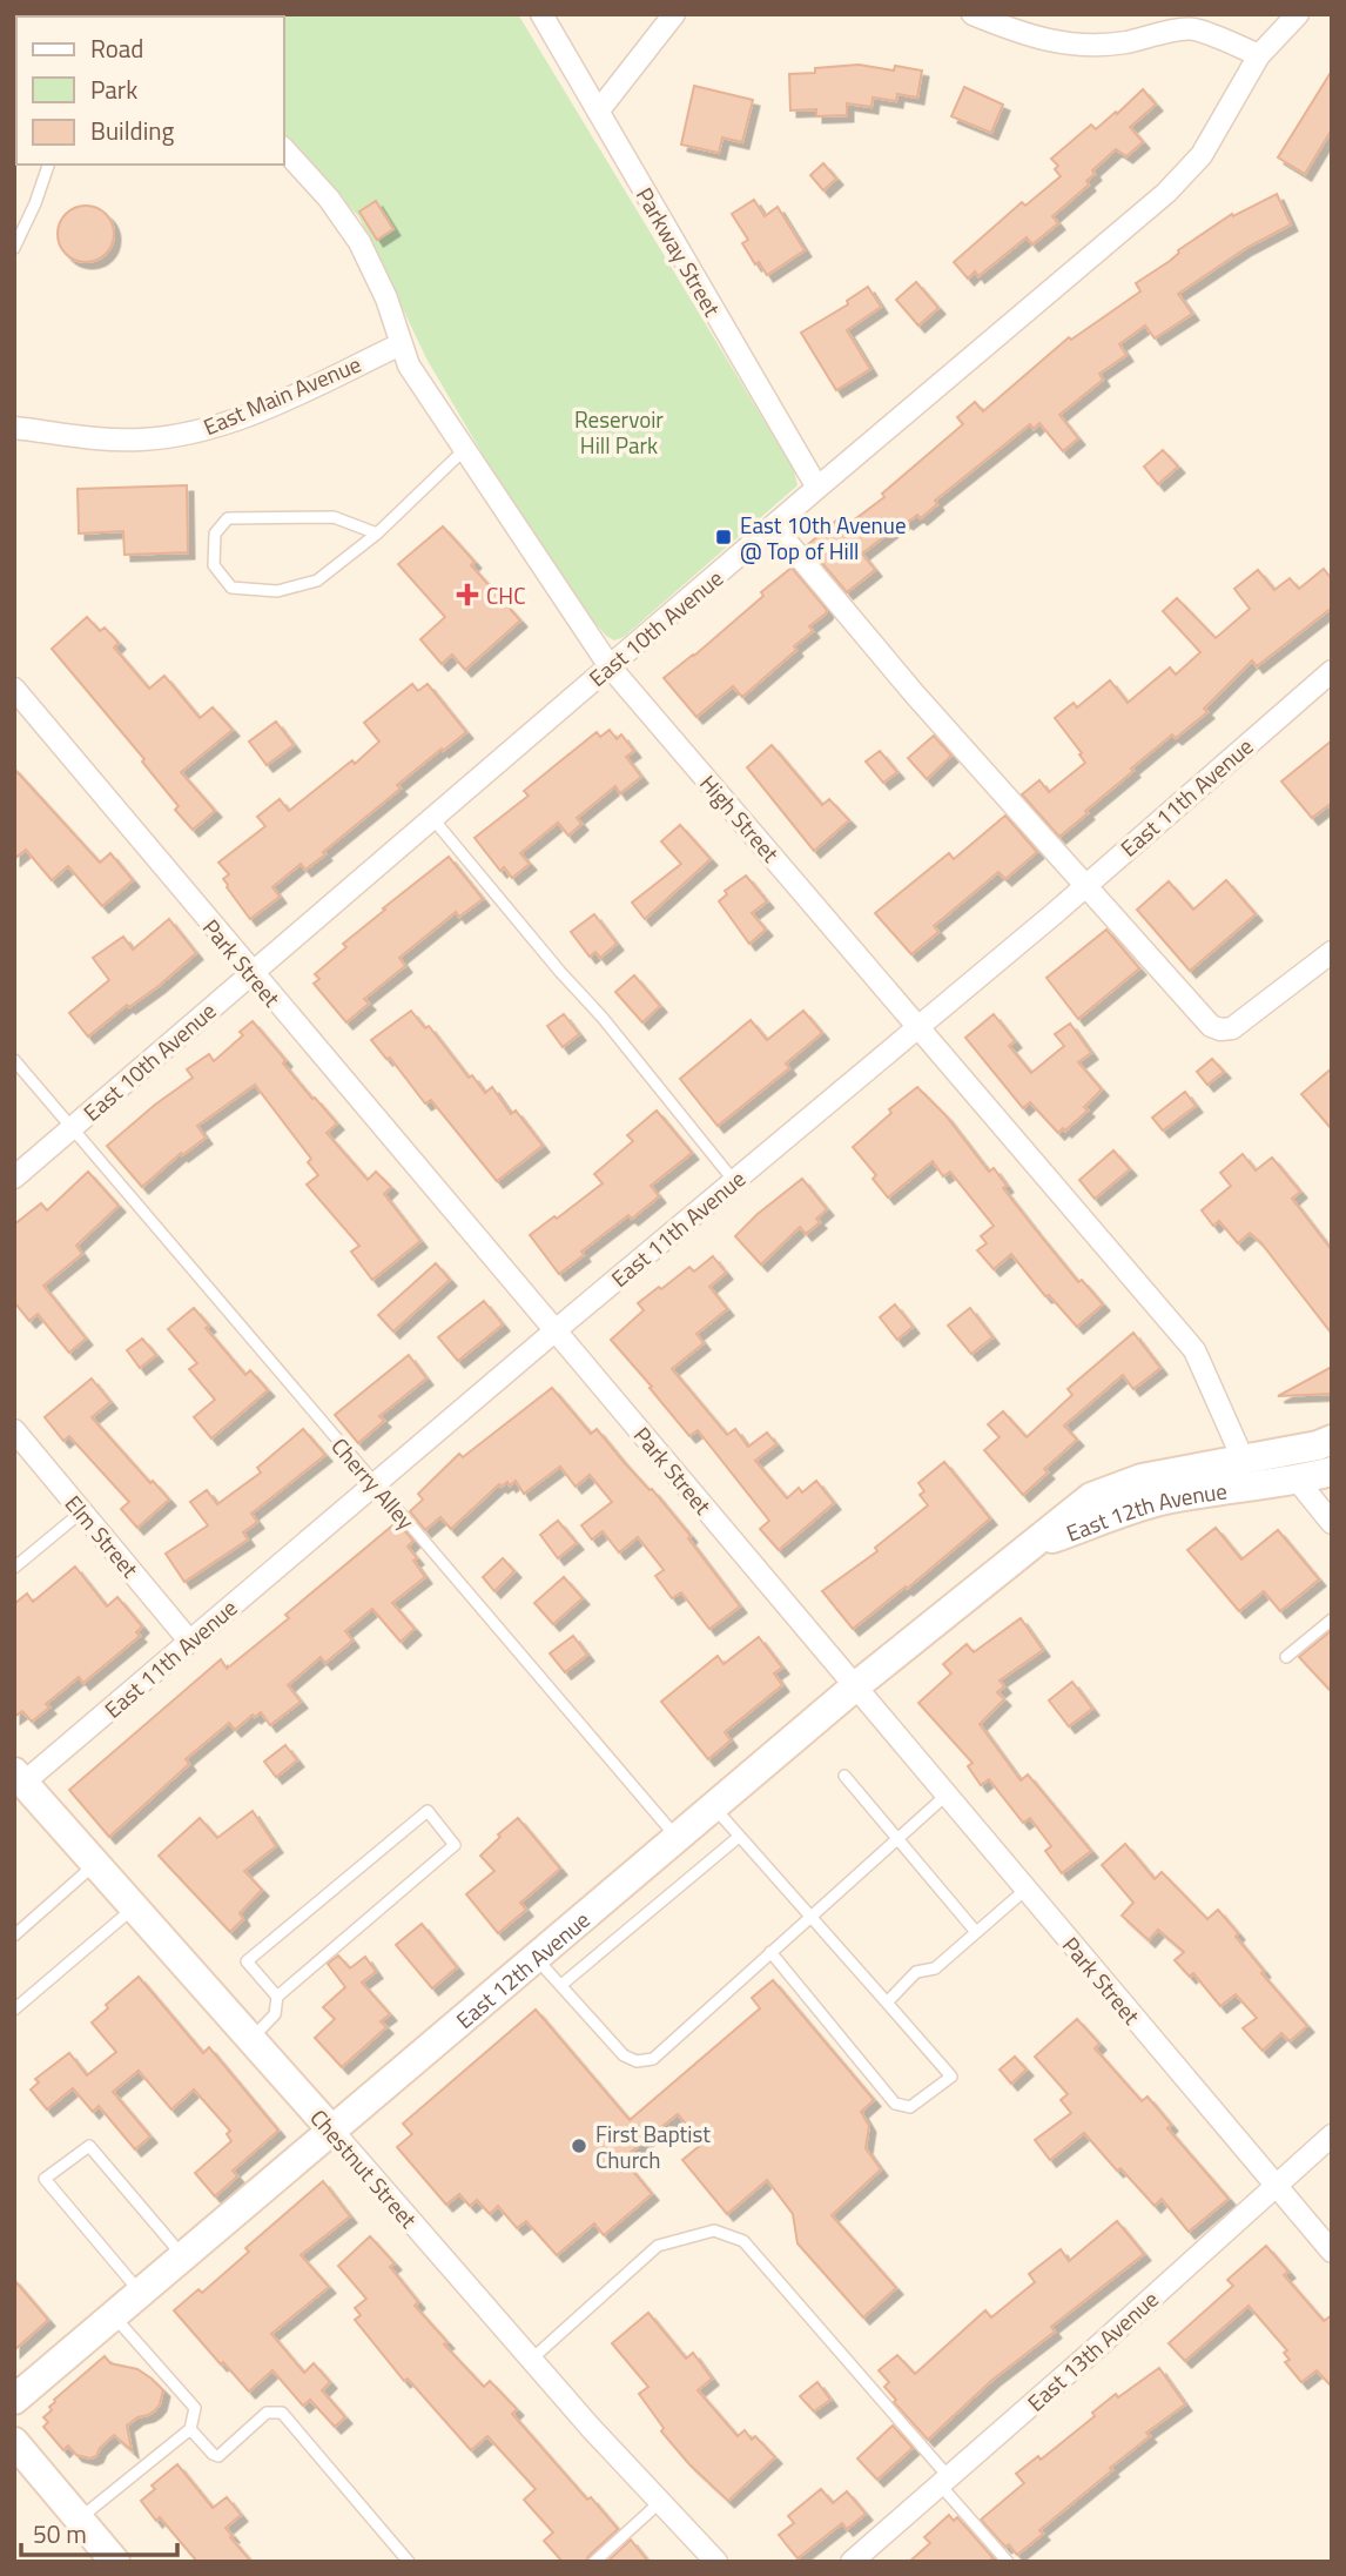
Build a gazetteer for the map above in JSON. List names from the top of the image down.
{
  "streets": {
    "street": [
      "Parkway Street",
      "East Main Avenue",
      "East 10th Avenue",
      "East 11th Avenue",
      "High Street",
      "Park Street",
      "East 12th Avenue",
      "Elm Street",
      "Chestnut Street",
      "East 13th Avenue"
    ],
    "lane": ["Cherry Alley"]
  },
  "crossings": [
    ["Parkway Street", "East 10th Avenue"],
    ["East Main Avenue", "High Street"],
    ["East 10th Avenue", "High Street"],
    ["East 10th Avenue", "Park Street"],
    ["East 10th Avenue", "Cherry Alley"],
    ["East 11th Avenue", "High Street"],
    ["East 11th Avenue", "Park Street"],
    ["East 11th Avenue", "Cherry Alley"],
    ["East 11th Avenue", "Elm Street"],
    ["East 11th Avenue", "Chestnut Street"],
    ["High Street", "East 12th Avenue"],
    ["Park Street", "East 12th Avenue"],
    ["Park Street", "East 13th Avenue"],
    ["Cherry Alley", "East 12th Avenue"],
    ["East 12th Avenue", "Chestnut Street"]
  ],
  "parks": ["Reservoir Hill Park"],
  "places": {
    "transit": ["East 10th Avenue @ Top of Hill"],
    "health": ["CHC"],
    "other": ["First Baptist Church"]
  },
  "legend": ["Road", "Park", "Building"],
  "scale_bar": "50 m"
}
